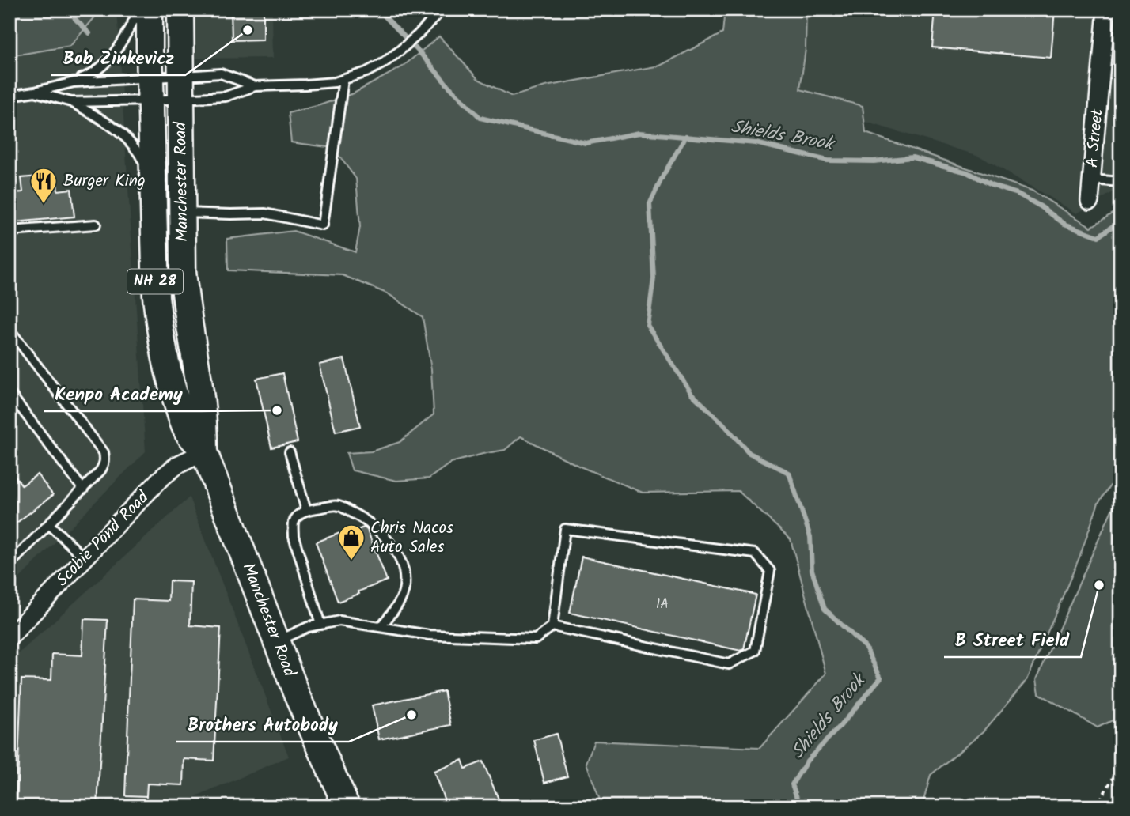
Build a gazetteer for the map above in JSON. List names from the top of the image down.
{
  "streets": {
    "main road": ["Manchester Road", "NH 28"],
    "street": ["A Street", "Scobie Pond Road"]
  },
  "crossings": [
    ["Manchester Road", "Scobie Pond Road"]
  ],
  "water": ["Shields Brook"],
  "places": {
    "other": [
      "Bob Zinkevicz",
      "Kenpo Academy",
      "B Street Field",
      "Brothers Autobody"
    ],
    "restaurant": ["Burger King"],
    "shop": ["Chris Nacos Auto Sales"]
  },
  "house_numbers": ["1A"]
}
